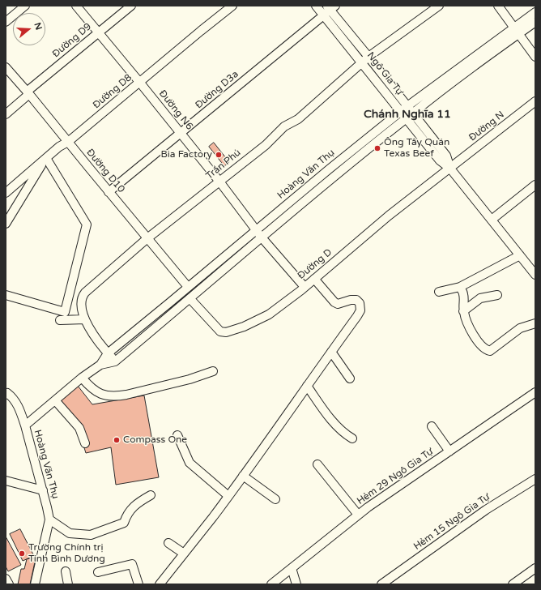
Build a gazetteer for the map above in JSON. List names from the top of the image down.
{
  "streets": {
    "street": [
      "Đường D9",
      "Ngô Gia Tự",
      "Đường D3a",
      "Đường D8",
      "Đường N6",
      "Đường N",
      "Trần Phú",
      "Đường D10",
      "Hoàng Văn Thụ",
      "Đường D",
      "Hẻm 29 Ngô Gia Tự",
      "Hẻm 15 Ngô Gia Tự"
    ]
  },
  "crossings": [
    ["Đường D9", "Đường N6"],
    ["Đường D9", "Đường D10"],
    ["Ngô Gia Tự", "Đường D3a"],
    ["Ngô Gia Tự", "Đường N"],
    ["Ngô Gia Tự", "Trần Phú"],
    ["Ngô Gia Tự", "Hoàng Văn Thụ"],
    ["Ngô Gia Tự", "Đường D"],
    ["Đường D3a", "Đường N6"],
    ["Đường D3a", "Đường D10"],
    ["Đường D8", "Đường N6"],
    ["Đường D8", "Đường D10"],
    ["Đường N6", "Trần Phú"],
    ["Đường N6", "Hoàng Văn Thụ"],
    ["Đường N6", "Đường D"],
    ["Đường N", "Đường D"],
    ["Trần Phú", "Đường D10"],
    ["Trần Phú", "Hoàng Văn Thụ"],
    ["Đường D10", "Hoàng Văn Thụ"],
    ["Hoàng Văn Thụ", "Đường D"]
  ],
  "districts": ["Chánh Nghĩa 11"],
  "places": [
    "Ông Tây Quán Texas Beef",
    "Bia Factory",
    "Compass One",
    "Trường Chính trị Tỉnh Bình Dương"
  ],
  "north": "right"
}
